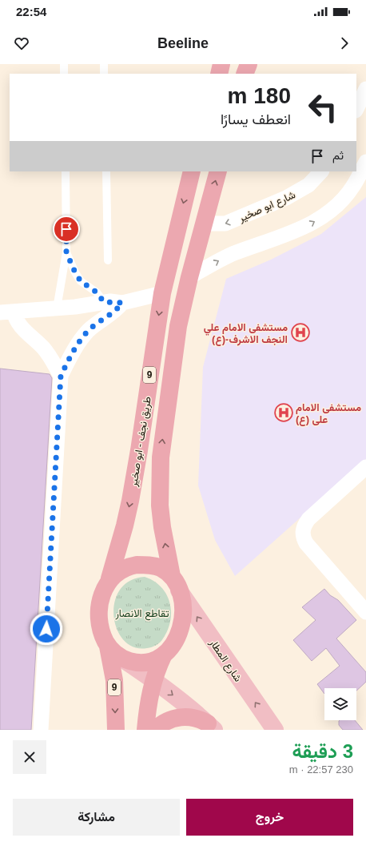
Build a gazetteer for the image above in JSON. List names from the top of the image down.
{
  "streets": {
    "highway": ["9", "طريق نجف - ابو صخير"],
    "main road": ["شارع المطار"],
    "street": ["شارع ابو صخير"]
  },
  "crossings": [
    ["شارع ابو صخير", "9"],
    ["9", "طريق نجف - ابو صخير"],
    ["9", "شارع المطار"],
    ["طريق نجف - ابو صخير", "شارع المطار"]
  ],
  "parks": ["تقاطع الانصار"],
  "places": {
    "hospital": ["مستشفى الامام علي (ع)-النجف الاشرف", "مستشفی الامام علی (ع)"]
  },
  "page": {
    "status": "22:54",
    "header": "Beeline",
    "turn": ["180 m", "انعطف يسارًا"],
    "then": "ثم",
    "heading": ["3 دقيقة", "230 m · 22:57"],
    "buttons": ["خروج", "مشاركة"]
  }
}
